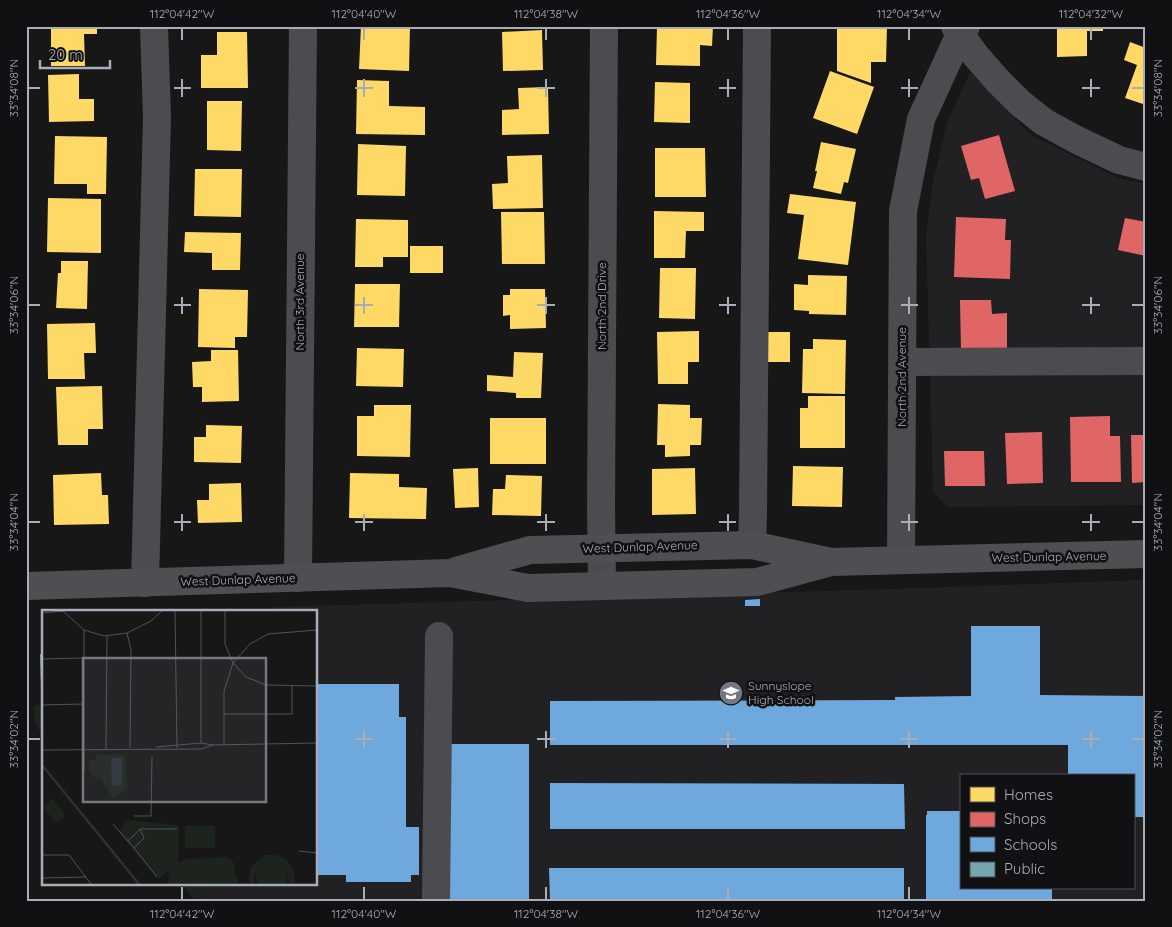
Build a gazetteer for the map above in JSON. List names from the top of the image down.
{
  "streets": {
    "main road": ["West Dunlap Avenue"],
    "street": ["North 3rd Avenue", "North 2nd Drive", "North 2nd Avenue"]
  },
  "crossings": [
    ["North 3rd Avenue", "West Dunlap Avenue"],
    ["North 2nd Drive", "West Dunlap Avenue"],
    ["North 2nd Avenue", "West Dunlap Avenue"]
  ],
  "places": {
    "school or university": ["Sunnyslope High School"]
  },
  "legend": [
    "Homes",
    "Shops",
    "Schools",
    "Public"
  ],
  "scale_bar": "20 m",
  "coordinates": [
    "112°04'42\"W",
    "112°04'40\"W",
    "112°04'38\"W",
    "112°04'36\"W",
    "112°04'34\"W",
    "112°04'32\"W",
    "33°34'08\"N",
    "33°34'06\"N",
    "33°34'04\"N",
    "33°34'02\"N"
  ]
}
